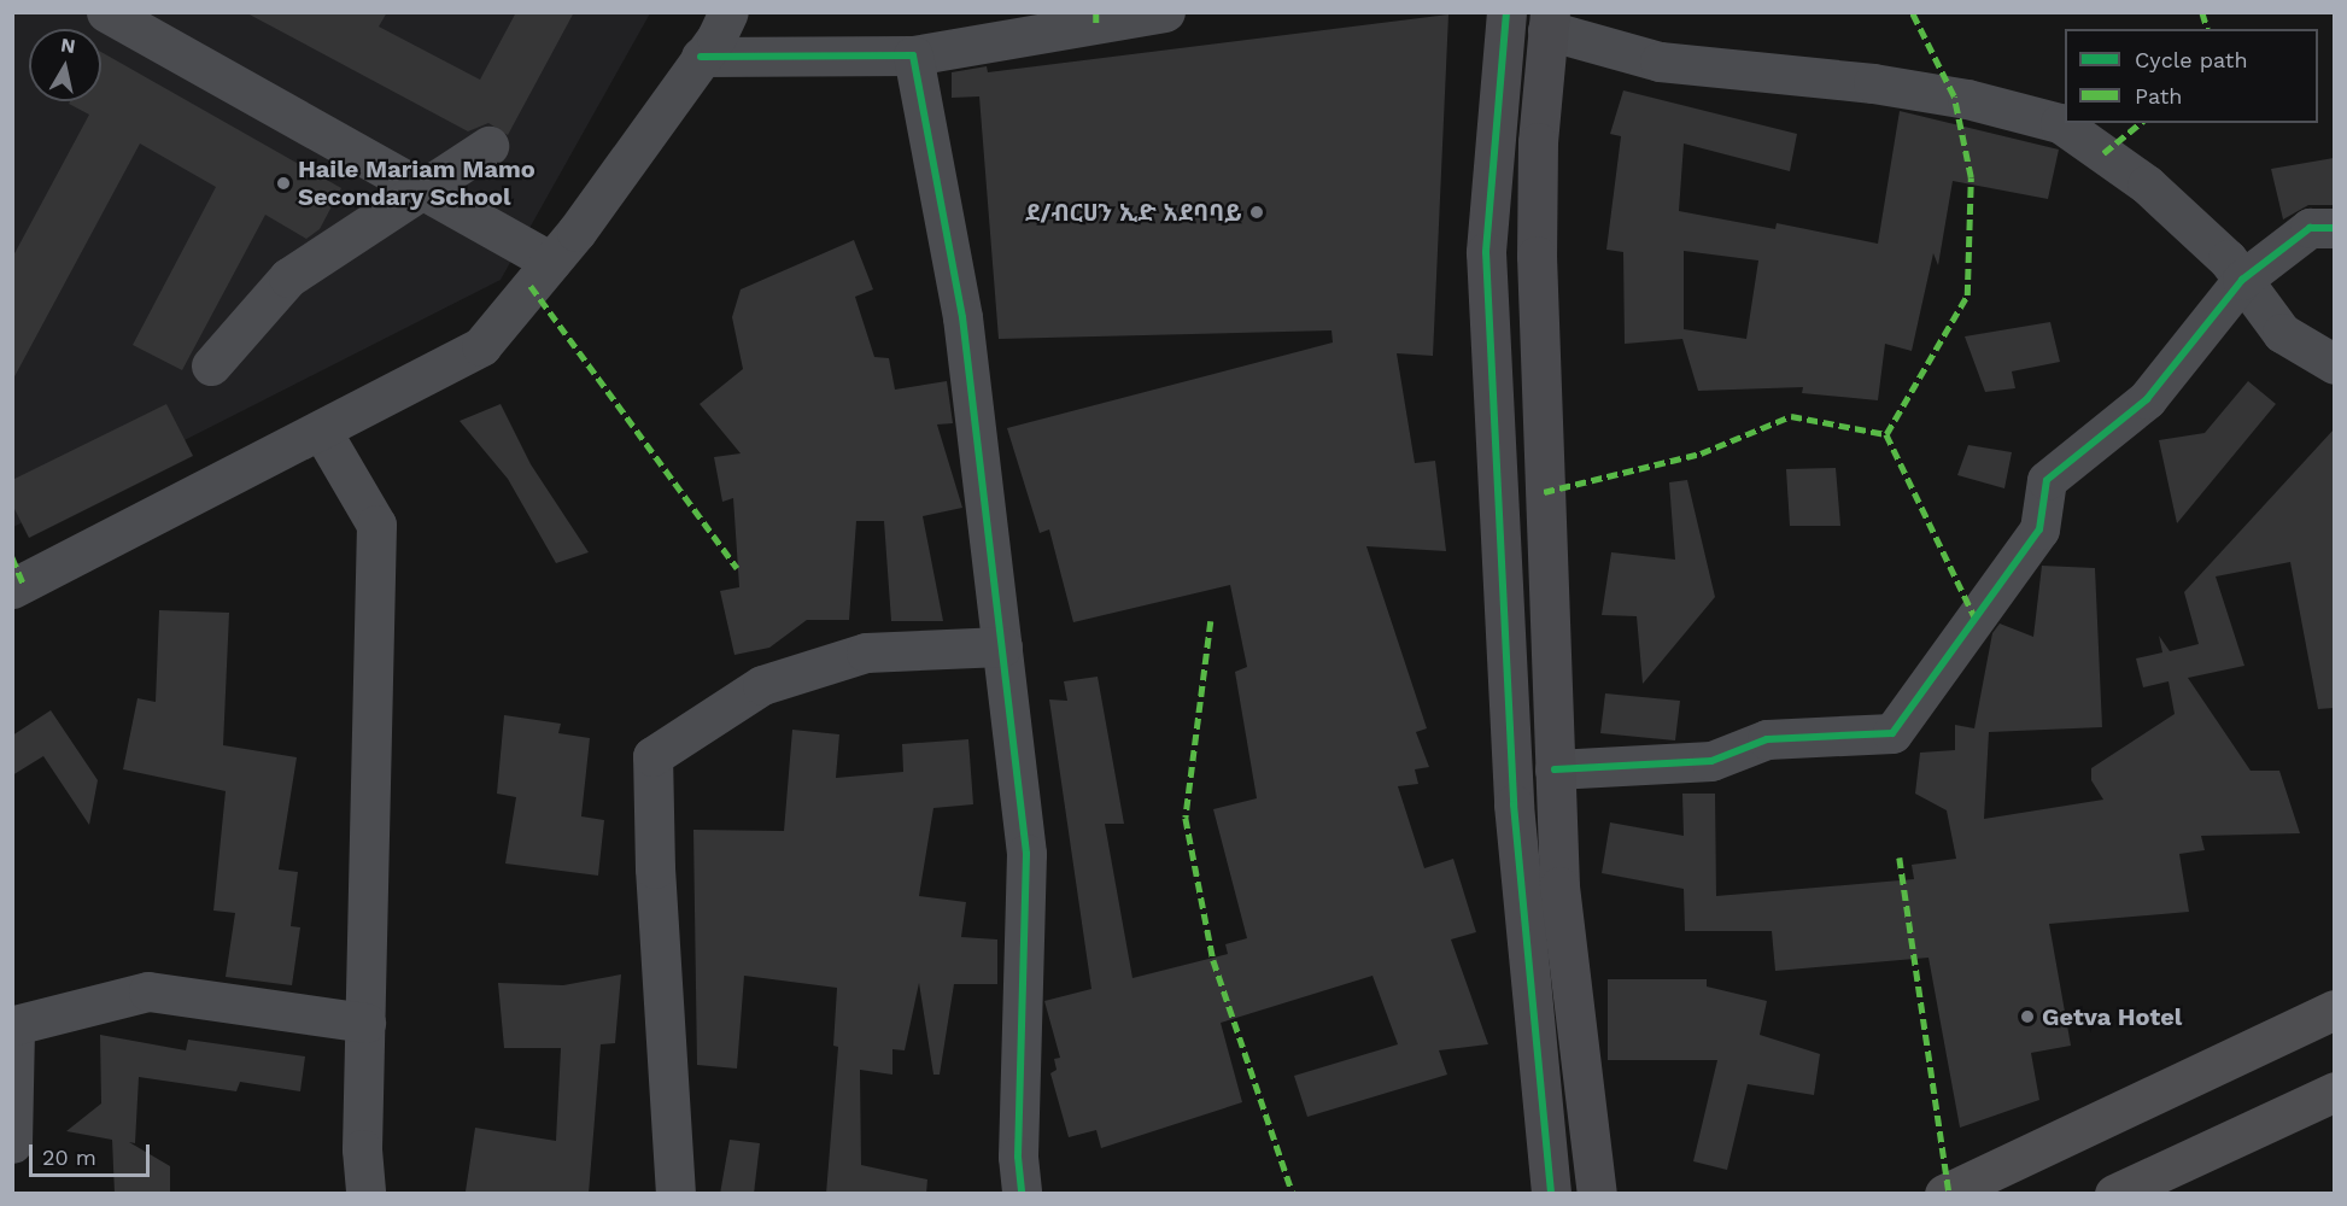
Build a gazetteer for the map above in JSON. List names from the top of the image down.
{
  "places": ["Haile Mariam Mamo Secondary School", "ደ/ብርሀን ኢድ አደባባይ", "Getva Hotel"],
  "legend": ["Cycle path", "Path"],
  "scale_bar": "20 m",
  "north": "top"
}
